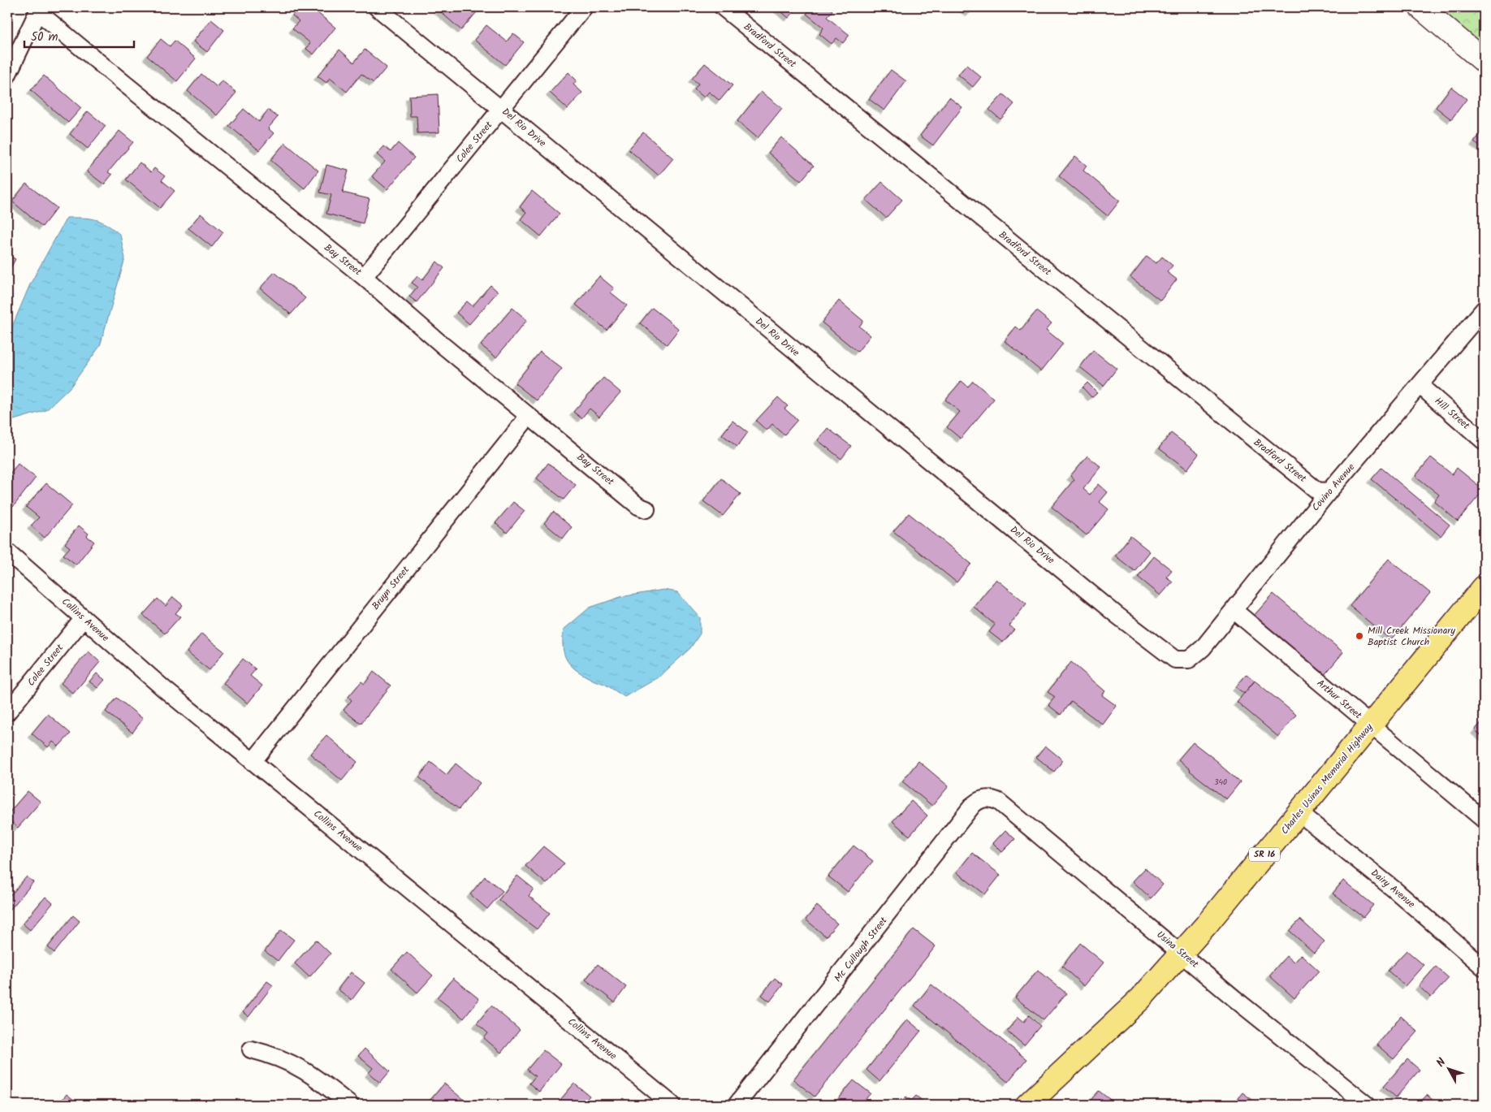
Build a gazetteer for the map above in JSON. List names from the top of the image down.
{
  "streets": {
    "highway": ["Charles Usinas Memorial Highway", "SR 16"],
    "street": [
      "Bradford Street",
      "Del Rio Drive",
      "Colee Street",
      "Bay Street",
      "Hill Street",
      "Covino Avenue",
      "Bruyn Street",
      "Collins Avenue",
      "Arthur Street",
      "Dairy Avenue",
      "Mc Cullough Street",
      "Usina Street"
    ]
  },
  "crossings": [
    ["Bradford Street", "Covino Avenue"],
    ["Del Rio Drive", "Colee Street"],
    ["Del Rio Drive", "Covino Avenue"],
    ["Colee Street", "Bay Street"],
    ["Colee Street", "Collins Avenue"],
    ["Bay Street", "Bruyn Street"],
    ["Hill Street", "Covino Avenue"],
    ["Covino Avenue", "Arthur Street"],
    ["Bruyn Street", "Collins Avenue"],
    ["Arthur Street", "Charles Usinas Memorial Highway"],
    ["Charles Usinas Memorial Highway", "Dairy Avenue"],
    ["Charles Usinas Memorial Highway", "Usina Street"],
    ["Mc Cullough Street", "Usina Street"]
  ],
  "places": ["Mill Creek Missionary Baptist Church"],
  "house_numbers": ["340"],
  "scale_bar": "50 m",
  "north": "top left"
}
